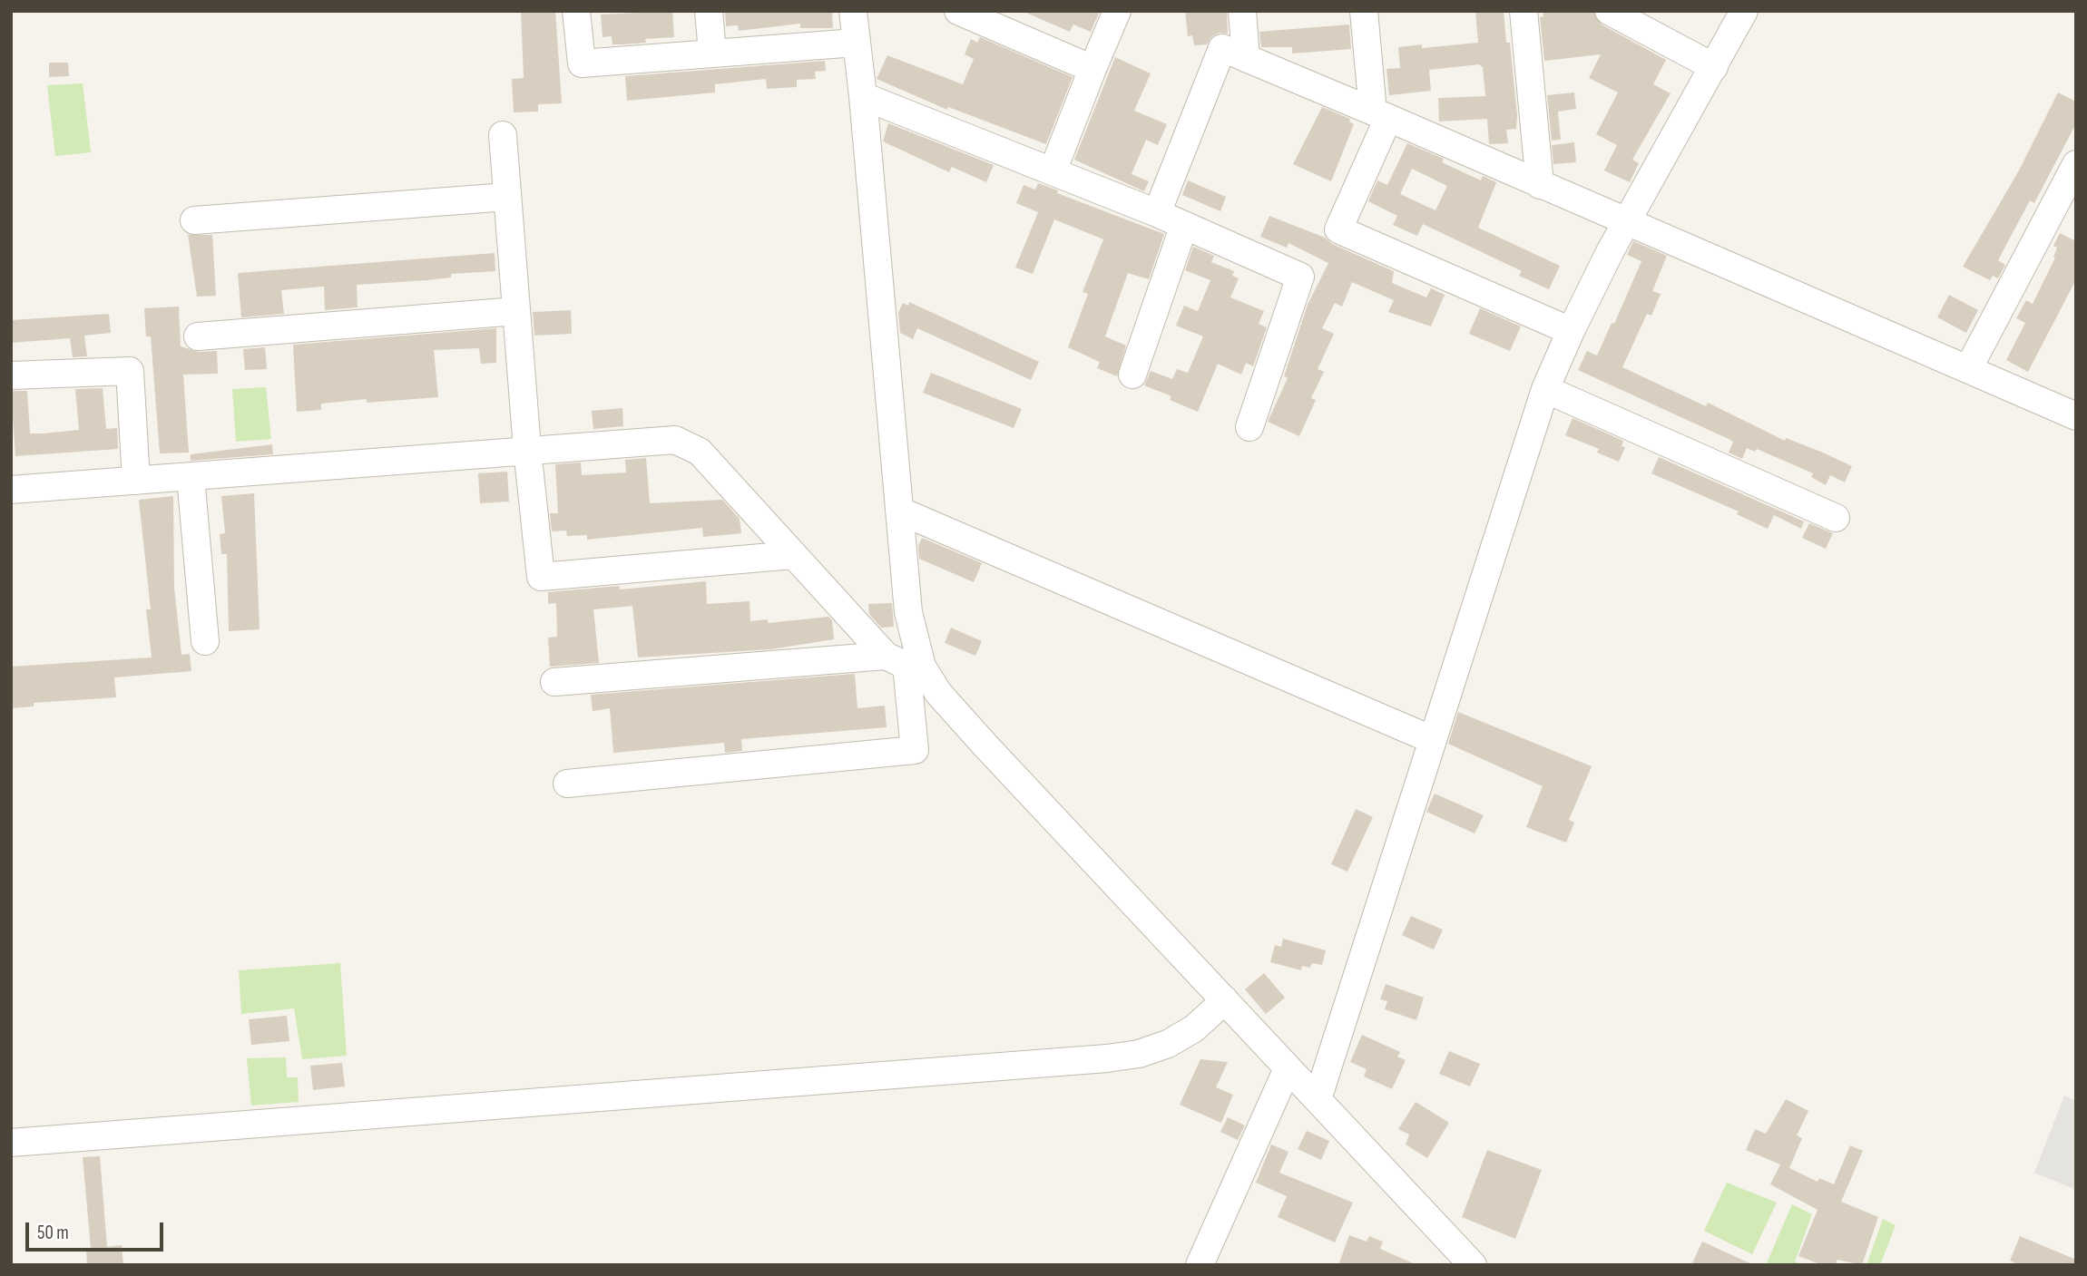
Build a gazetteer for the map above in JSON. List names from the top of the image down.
{
  "scale_bar": "50 m"
}
